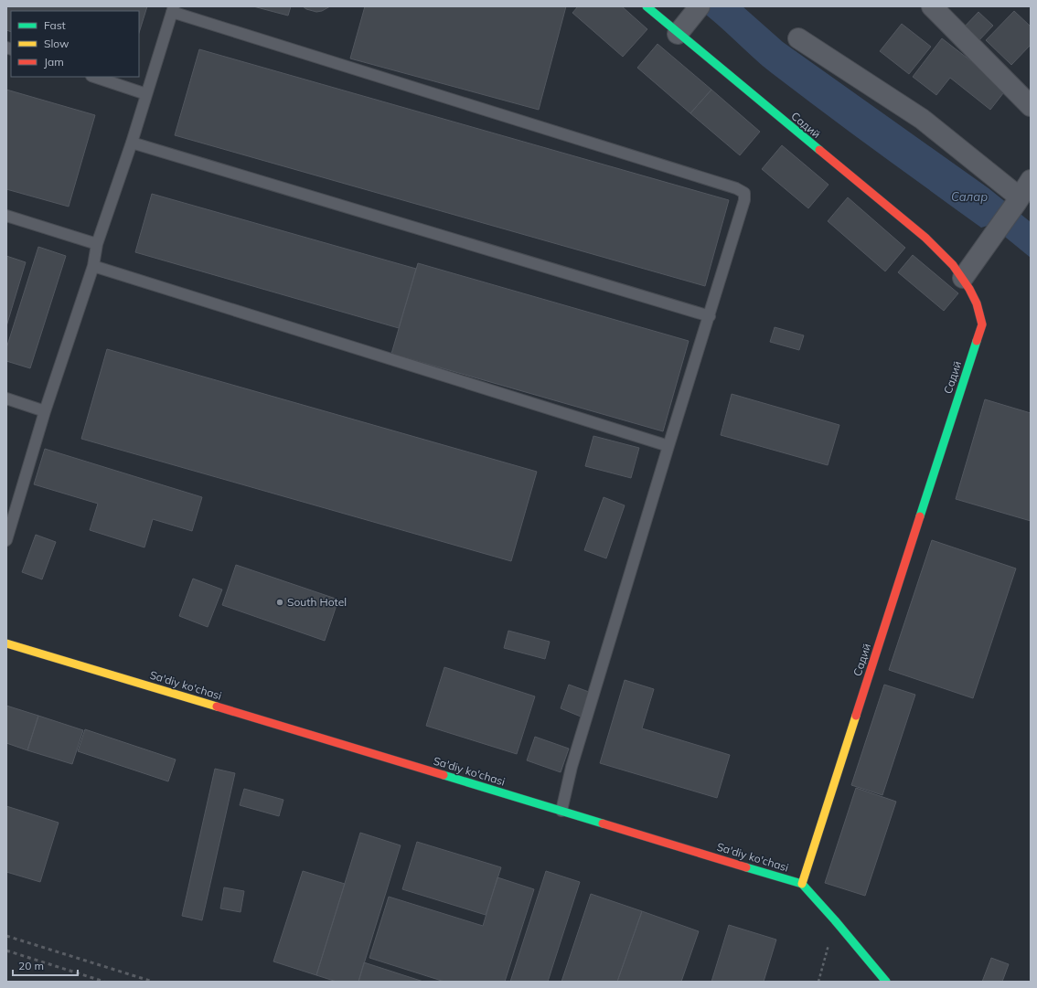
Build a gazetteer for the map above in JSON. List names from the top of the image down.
{
  "streets": {
    "street": ["Садий", "Sa'diy ko'chasi"]
  },
  "crossings": [
    ["Садий", "Sa'diy ko'chasi"]
  ],
  "water": ["Салар"],
  "places": ["South Hotel"],
  "legend": ["Fast", "Slow", "Jam"],
  "scale_bar": "20 m"
}
